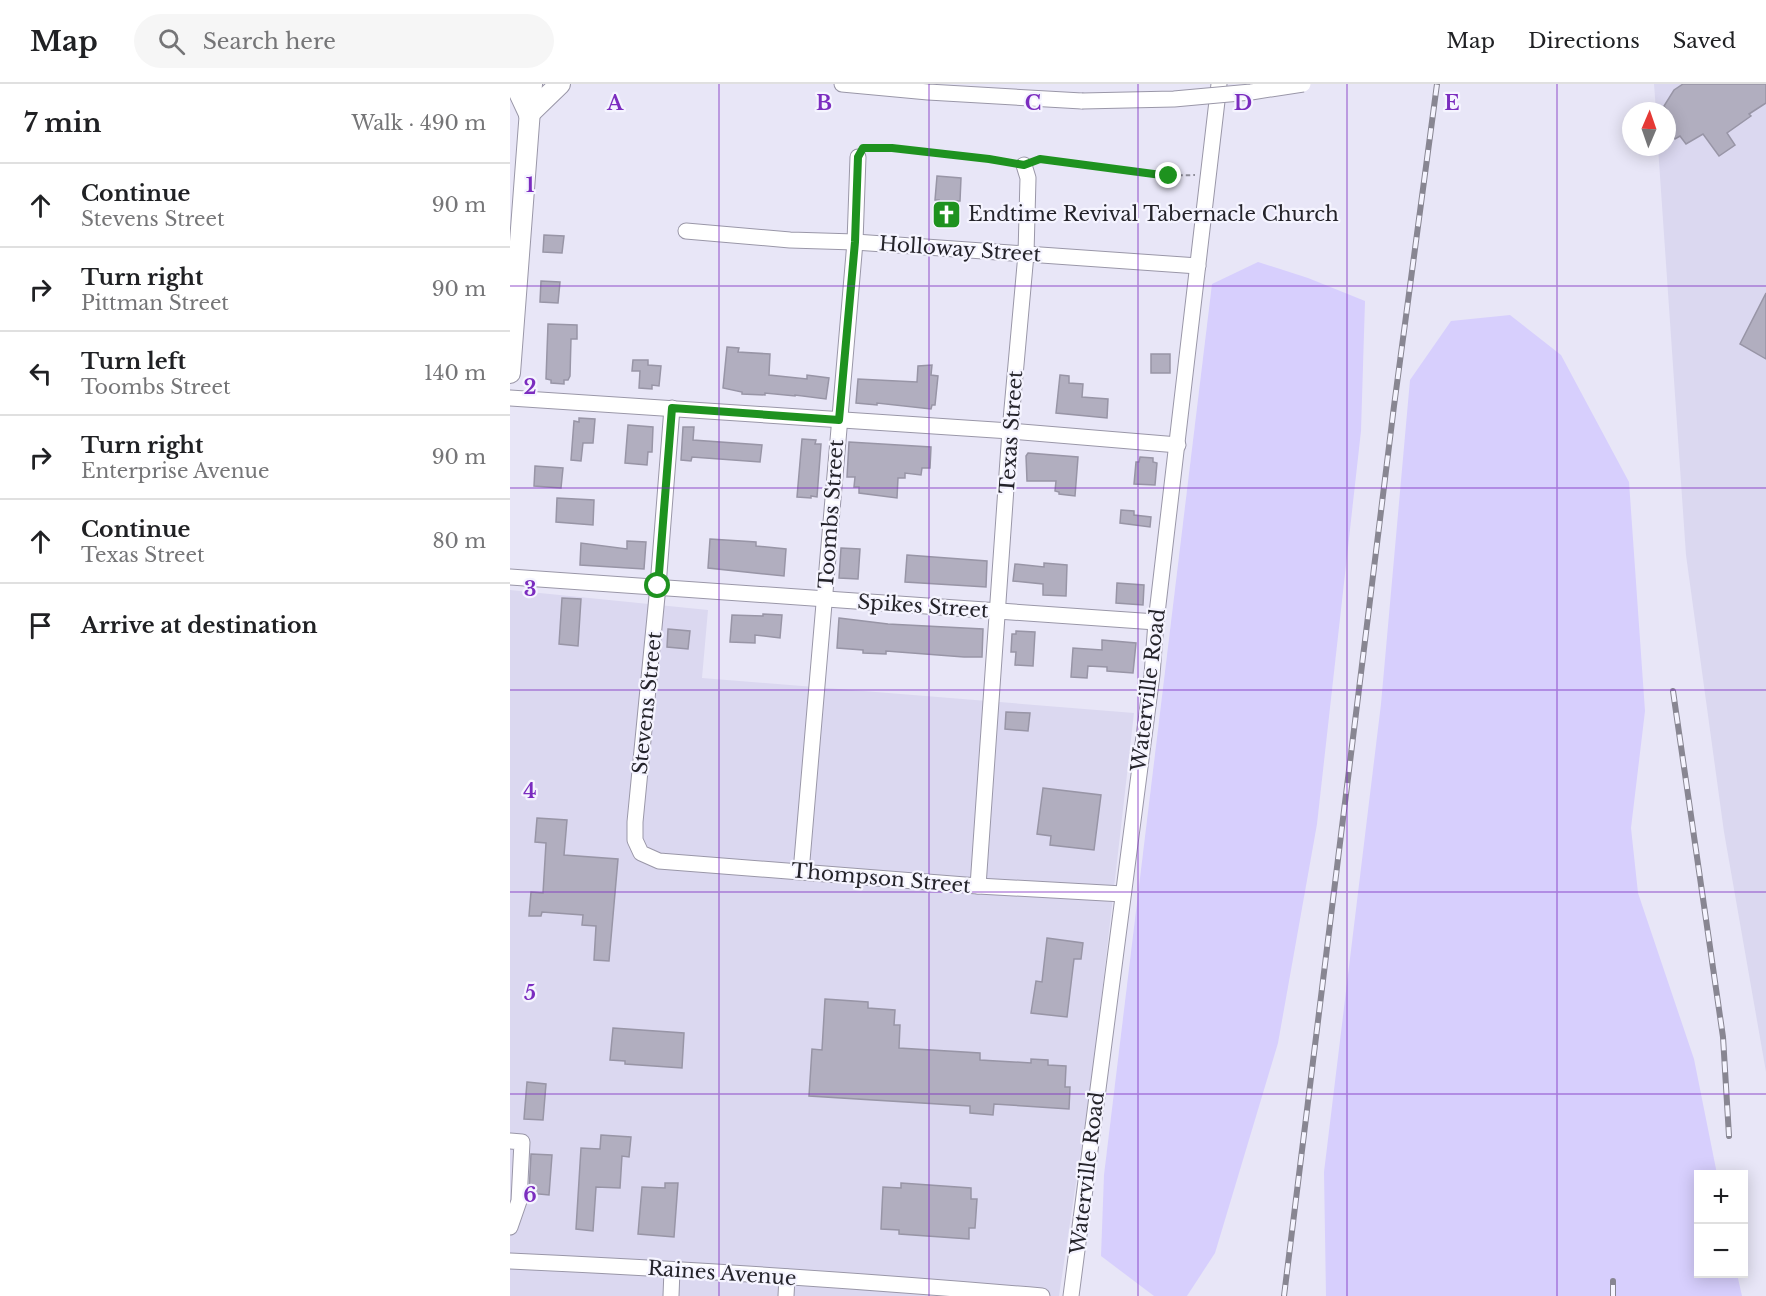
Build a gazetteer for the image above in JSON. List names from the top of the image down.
{
  "streets": {
    "street": [
      "Holloway Street",
      "Texas Street",
      "Toombs Street",
      "Spikes Street",
      "Waterville Road",
      "Stevens Street",
      "Thompson Street",
      "Raines Avenue"
    ]
  },
  "crossings": [
    ["Holloway Street", "Texas Street"],
    ["Holloway Street", "Toombs Street"],
    ["Holloway Street", "Waterville Road"],
    ["Texas Street", "Spikes Street"],
    ["Texas Street", "Thompson Street"],
    ["Toombs Street", "Spikes Street"],
    ["Toombs Street", "Thompson Street"],
    ["Spikes Street", "Waterville Road"],
    ["Spikes Street", "Stevens Street"],
    ["Waterville Road", "Thompson Street"],
    ["Stevens Street", "Thompson Street"]
  ],
  "places": {
    "church": ["Endtime Revival Tabernacle Church"]
  },
  "north": "top",
  "page": {
    "header": "Map",
    "search": "Search here",
    "nav": ["Map", "Directions", "Saved"],
    "heading": ["7 min", "Walk · 490 m"],
    "list": [
      ["Continue", "Stevens Street", "90 m"],
      ["Turn right", "Pittman Street", "90 m"],
      ["Turn left", "Toombs Street", "140 m"],
      ["Turn right", "Enterprise Avenue", "90 m"],
      ["Continue", "Texas Street", "80 m"],
      "Arrive at destination"
    ],
    "map_buttons": ["+", "−"]
  },
  "grid": {
    "columns": [
      "A",
      "B",
      "C",
      "D",
      "E"
    ],
    "rows": [
      "1",
      "2",
      "3",
      "4",
      "5",
      "6"
    ]
  }
}
